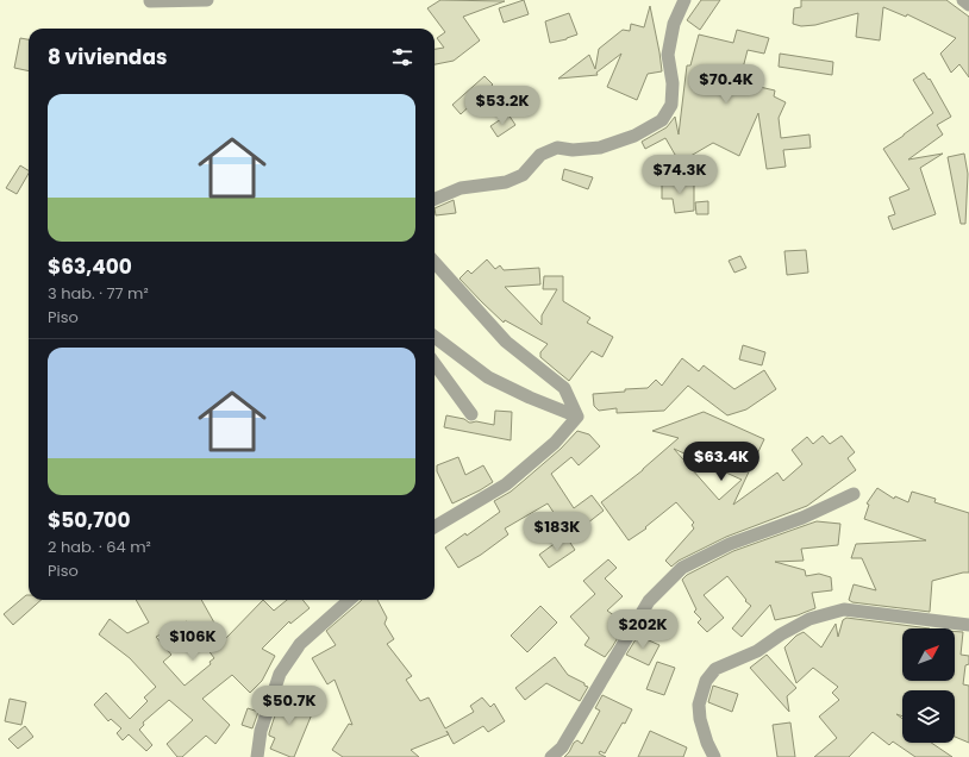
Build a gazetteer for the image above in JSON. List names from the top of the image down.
{
  "north": "top right",
  "page": {
    "heading": "8 viviendas",
    "price": [
      "$70.4K",
      "$53.2K",
      "$74.3K",
      "$63.4K",
      "$183K",
      "$202K",
      "$106K",
      "$50.7K"
    ],
    "list": [
      {
        "name": "$63,400",
        "note": "3 hab. · 77 m² · Piso"
      },
      {
        "name": "$50,700",
        "note": "2 hab. · 64 m² · Piso"
      }
    ]
  }
}
